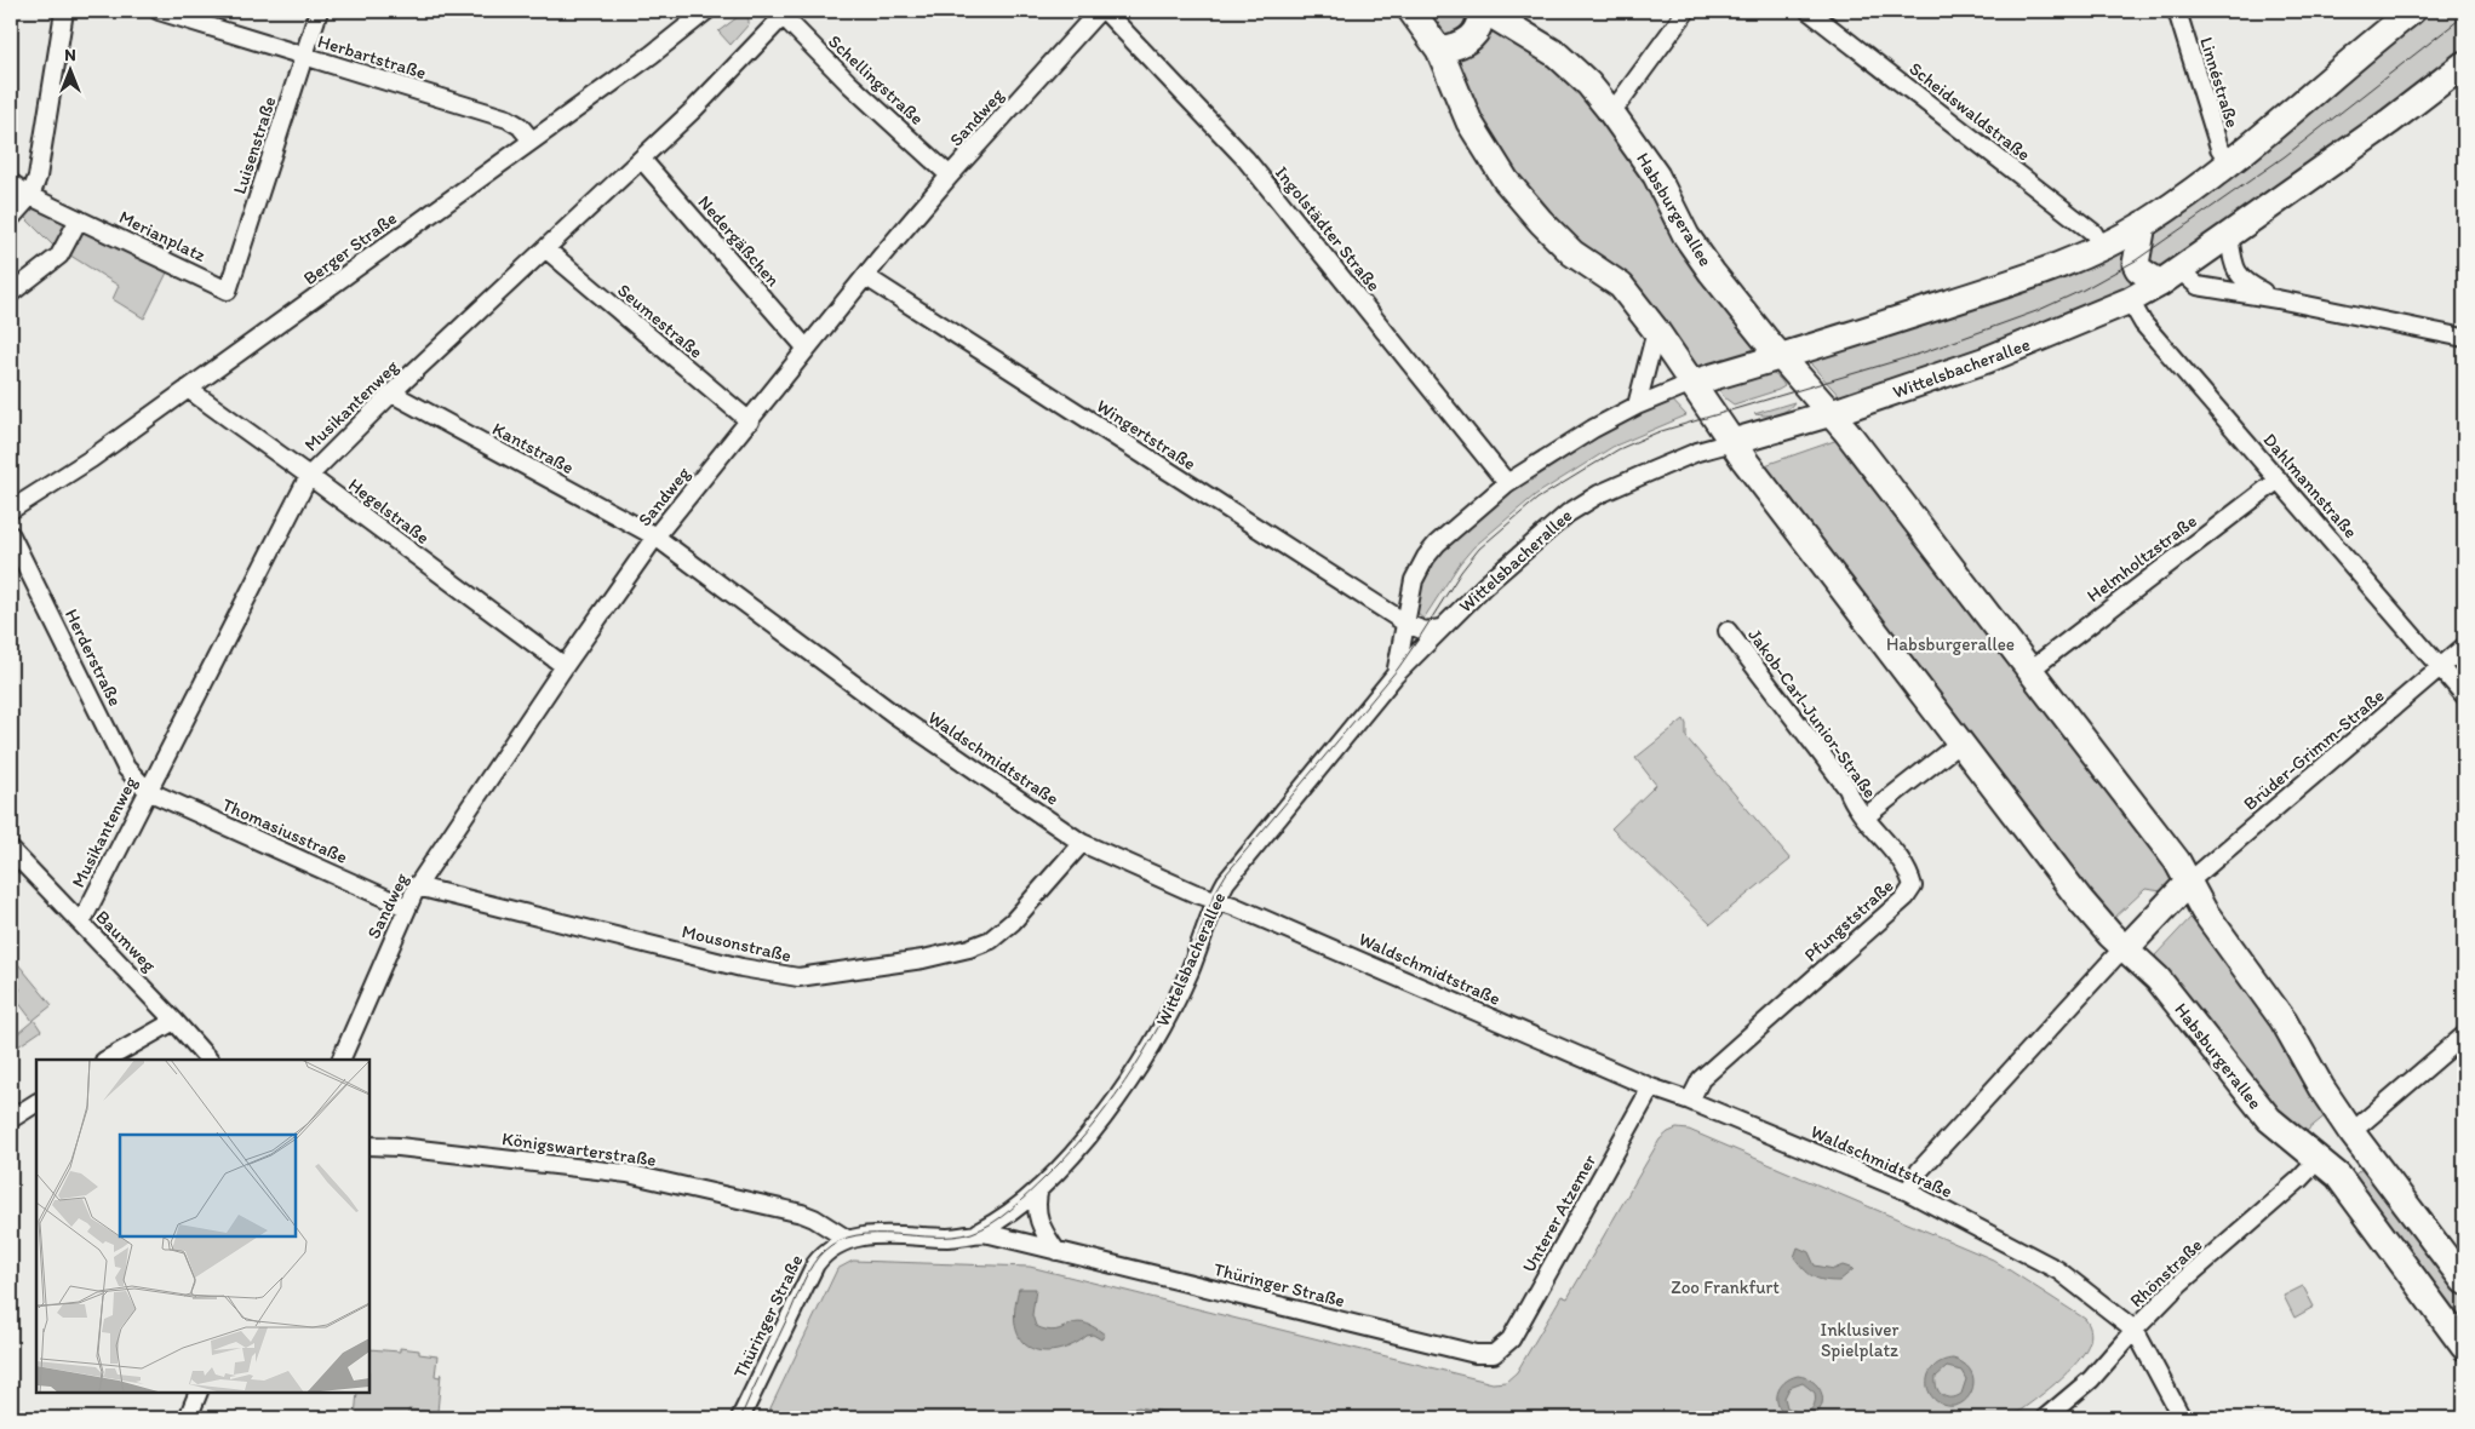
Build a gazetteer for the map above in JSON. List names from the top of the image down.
{
  "streets": {
    "main road": ["Habsburgerallee", "Wittelsbacherallee"],
    "street": [
      "Herbartstraße",
      "Schellingstraße",
      "Linnéstraße",
      "Scheidswaldstraße",
      "Sandweg",
      "Luisenstraße",
      "Ingolstädter Straße",
      "Merianplatz",
      "Nedergäßchen",
      "Berger Straße",
      "Seumestraße",
      "Musikantenweg",
      "Wingertstraße",
      "Kantstraße",
      "Dahlmannstraße",
      "Hegelstraße",
      "Helmholtzstraße",
      "Herderstraße",
      "Jakob-Carl-Junior-Straße",
      "Brüder-Grimm-Straße",
      "Waldschmidtstraße",
      "Thomasiusstraße",
      "Pfungststraße",
      "Baumweg",
      "Mousonstraße",
      "Königswarterstraße",
      "Unterer Atzemer",
      "Rhönstraße",
      "Thüringer Straße"
    ]
  },
  "crossings": [
    ["Herbartstraße", "Luisenstraße"],
    ["Herbartstraße", "Berger Straße"],
    ["Schellingstraße", "Sandweg"],
    ["Schellingstraße", "Musikantenweg"],
    ["Linnéstraße", "Wittelsbacherallee"],
    ["Scheidswaldstraße", "Wittelsbacherallee"],
    ["Sandweg", "Nedergäßchen"],
    ["Sandweg", "Seumestraße"],
    ["Sandweg", "Wingertstraße"],
    ["Sandweg", "Kantstraße"],
    ["Sandweg", "Hegelstraße"],
    ["Sandweg", "Waldschmidtstraße"],
    ["Sandweg", "Thomasiusstraße"],
    ["Sandweg", "Mousonstraße"],
    ["Luisenstraße", "Merianplatz"],
    ["Habsburgerallee", "Wittelsbacherallee"],
    ["Habsburgerallee", "Helmholtzstraße"],
    ["Habsburgerallee", "Brüder-Grimm-Straße"],
    ["Habsburgerallee", "Rhönstraße"],
    ["Ingolstädter Straße", "Wittelsbacherallee"],
    ["Nedergäßchen", "Musikantenweg"],
    ["Berger Straße", "Hegelstraße"],
    ["Seumestraße", "Musikantenweg"],
    ["Wittelsbacherallee", "Wingertstraße"],
    ["Wittelsbacherallee", "Dahlmannstraße"],
    ["Wittelsbacherallee", "Waldschmidtstraße"],
    ["Wittelsbacherallee", "Thüringer Straße"],
    ["Musikantenweg", "Kantstraße"],
    ["Musikantenweg", "Hegelstraße"],
    ["Musikantenweg", "Herderstraße"],
    ["Musikantenweg", "Thomasiusstraße"],
    ["Musikantenweg", "Baumweg"],
    ["Kantstraße", "Waldschmidtstraße"],
    ["Dahlmannstraße", "Helmholtzstraße"],
    ["Dahlmannstraße", "Brüder-Grimm-Straße"],
    ["Herderstraße", "Thomasiusstraße"],
    ["Jakob-Carl-Junior-Straße", "Pfungststraße"],
    ["Waldschmidtstraße", "Pfungststraße"],
    ["Waldschmidtstraße", "Mousonstraße"],
    ["Waldschmidtstraße", "Unterer Atzemer"],
    ["Waldschmidtstraße", "Rhönstraße"],
    ["Königswarterstraße", "Thüringer Straße"],
    ["Unterer Atzemer", "Thüringer Straße"]
  ],
  "parks": ["Habsburgerallee", "Zoo Frankfurt", "Inklusiver Spielplatz"],
  "north": "top"
}
